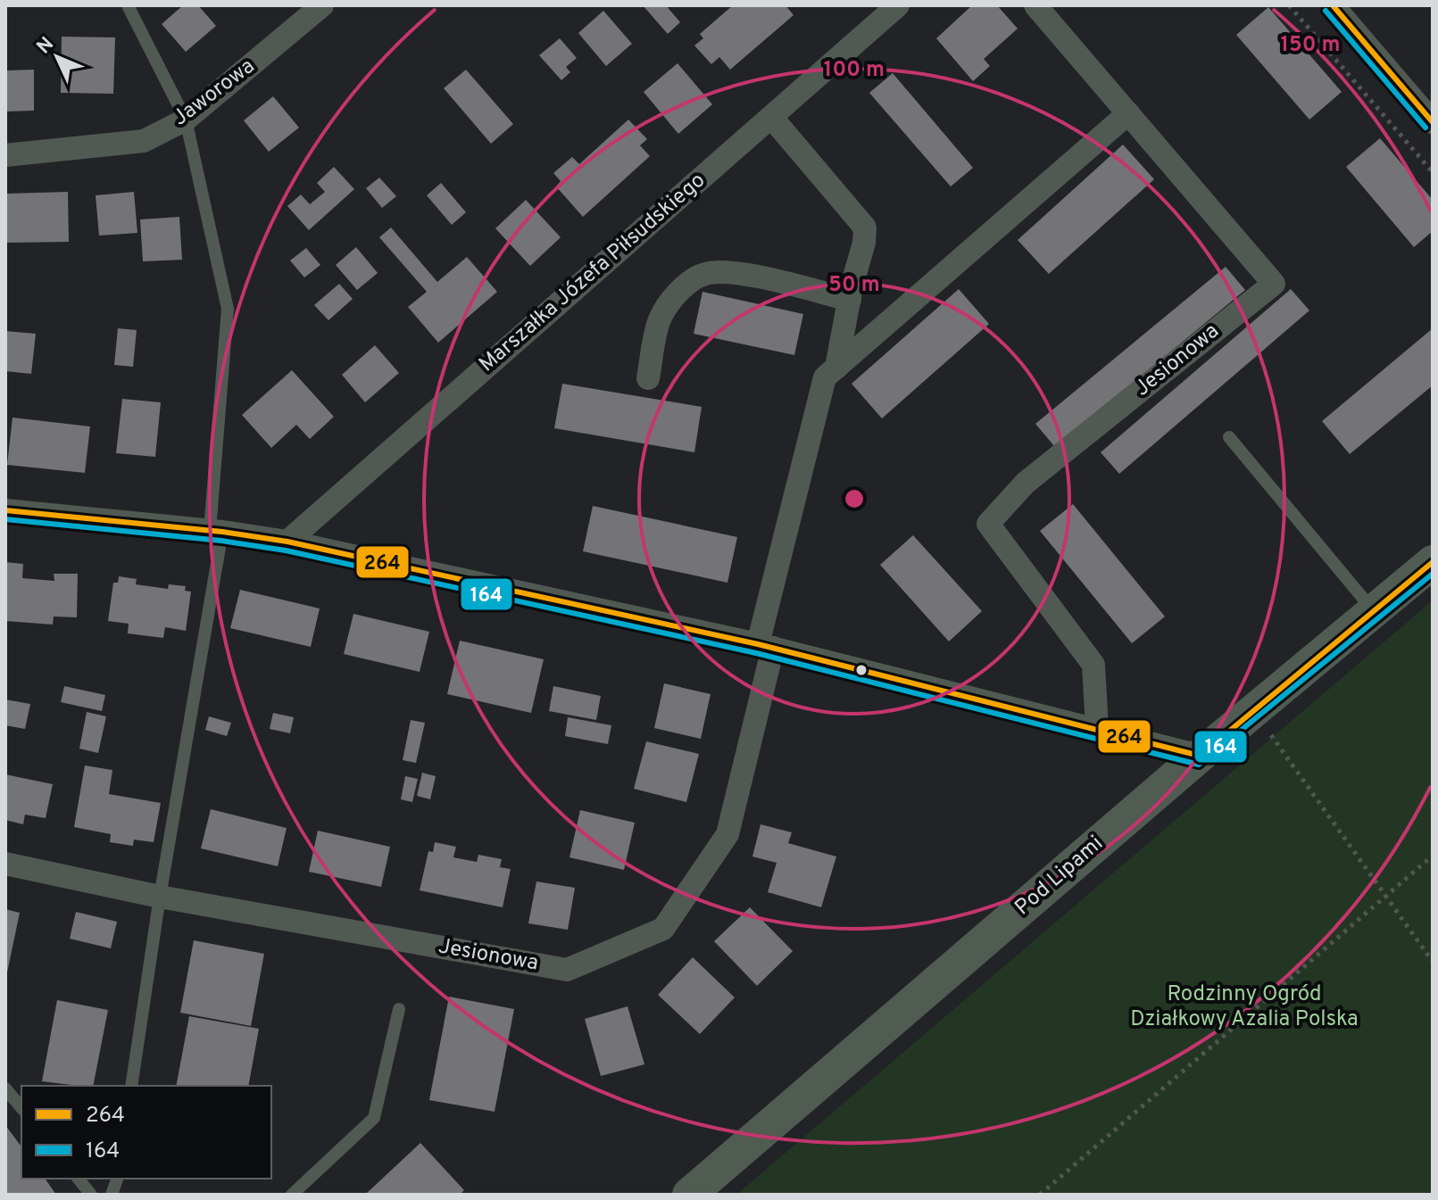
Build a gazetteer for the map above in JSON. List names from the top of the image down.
{
  "streets": {
    "street": [
      "Jaworowa",
      "Marszałka Józefa Piłsudskiego",
      "Jesionowa",
      "Pod Lipami"
    ]
  },
  "parks": ["Rodzinny Ogród Działkowy Azalia Polska"],
  "lines": ["transit line 264", "transit line 164"],
  "legend": ["264", "164"],
  "north": "top left",
  "rings": ["150 m", "100 m", "50 m"]
}
